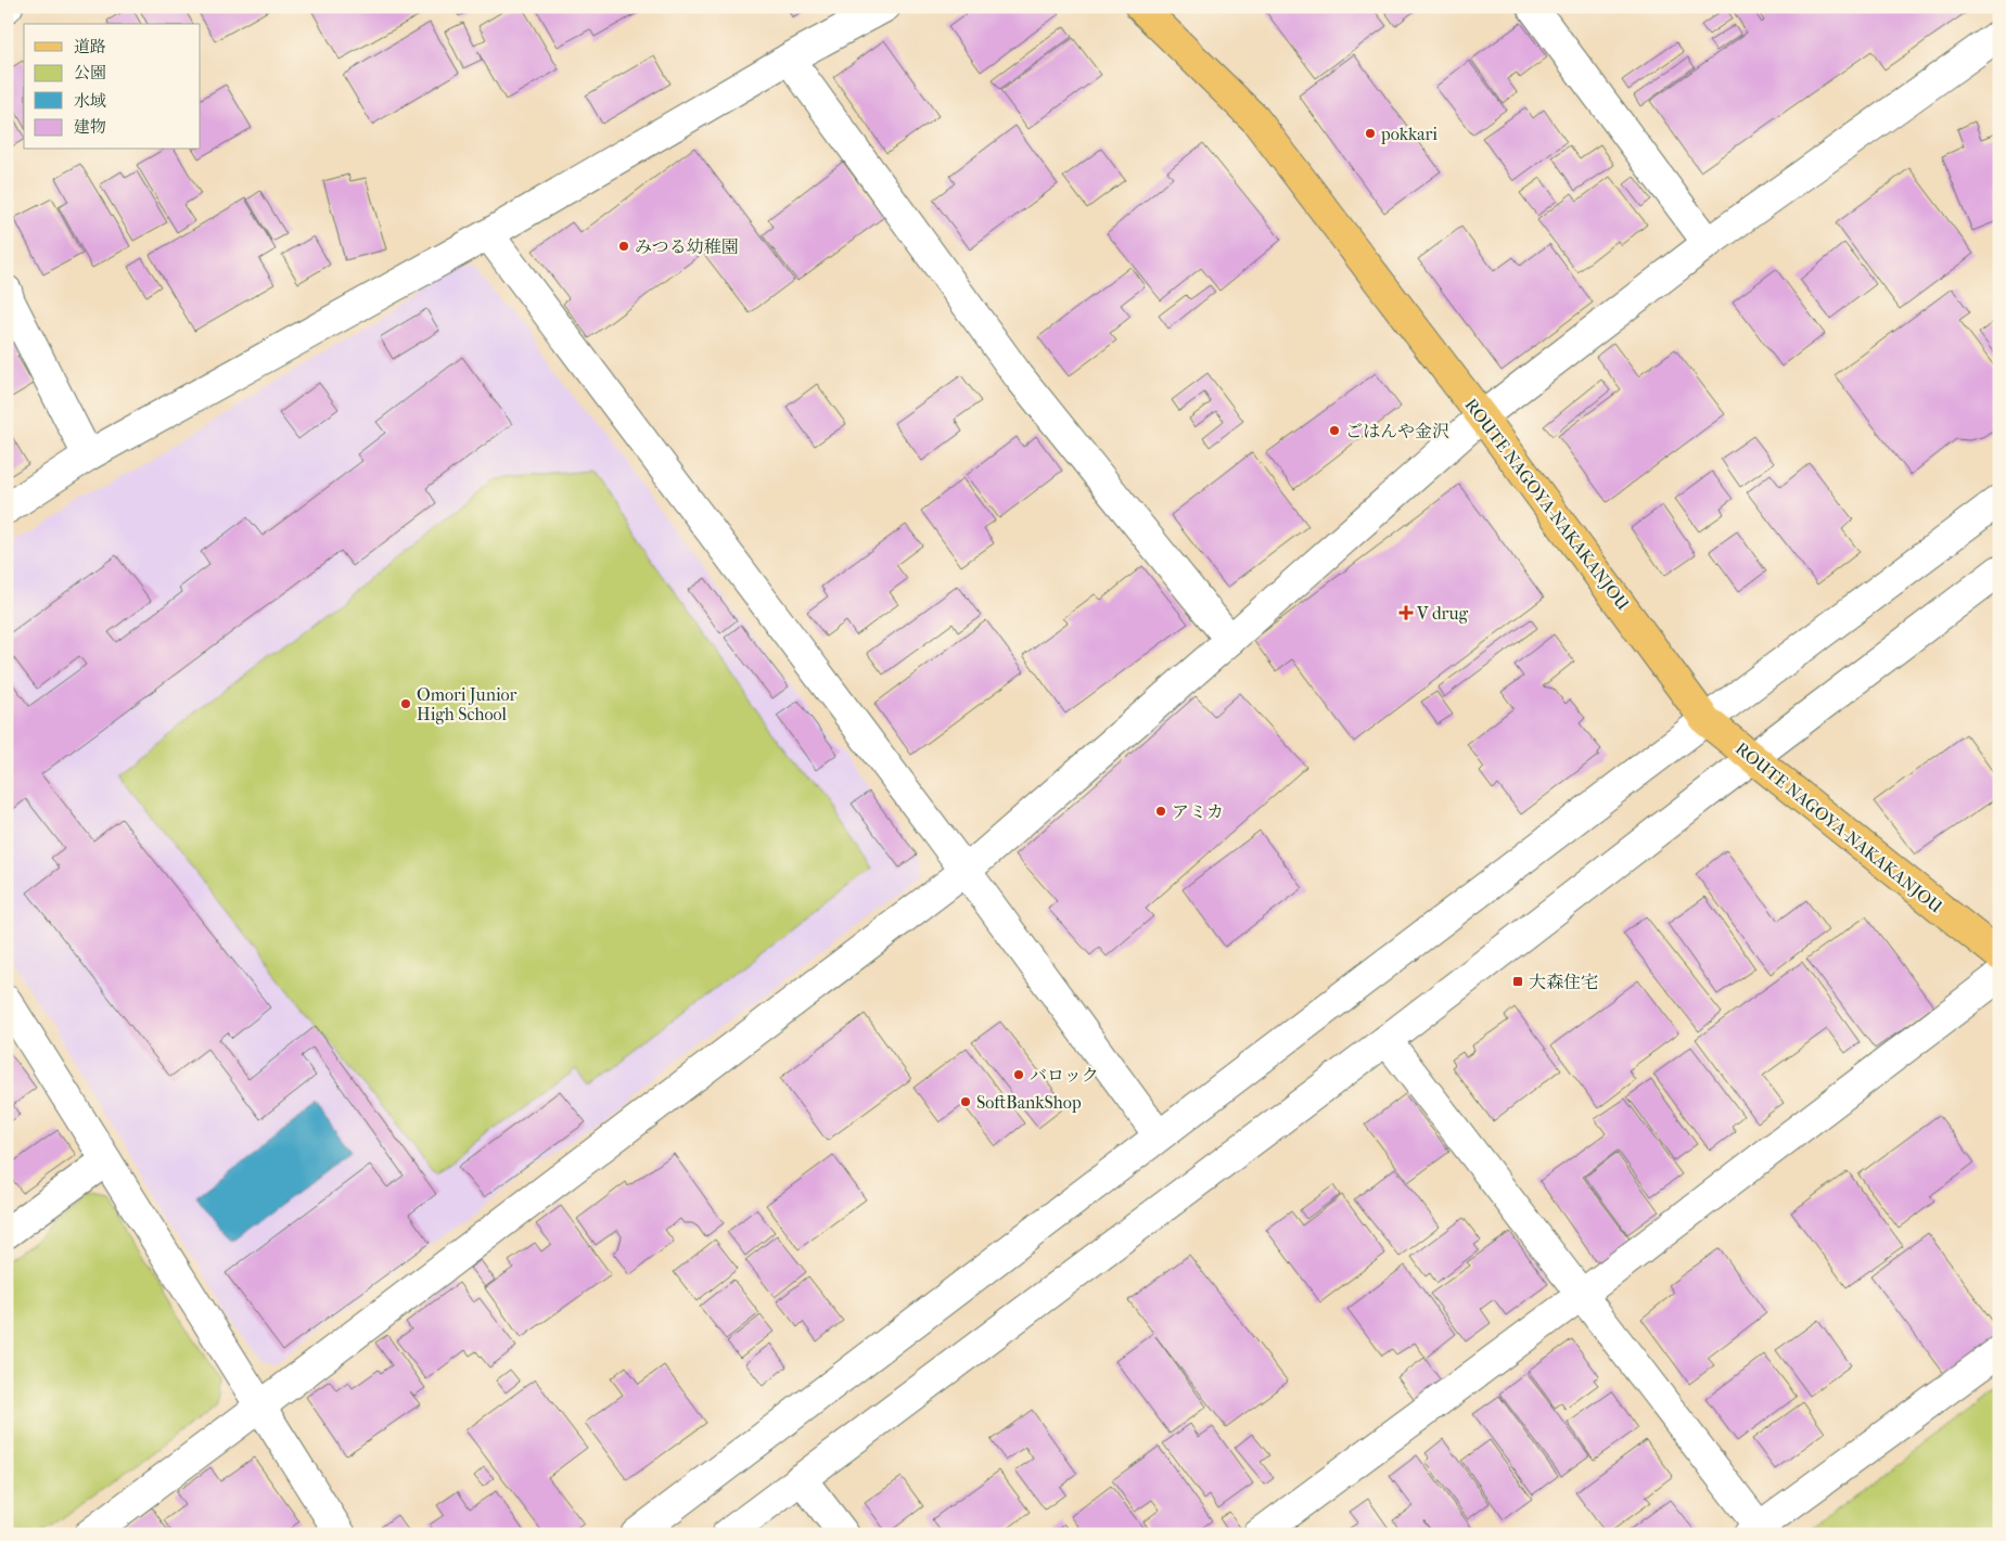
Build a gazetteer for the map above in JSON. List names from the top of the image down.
{
  "streets": {
    "main road": ["ROUTE NAGOYA-NAKAKANJOU"]
  },
  "places": {
    "other": [
      "pokkari",
      "みつる幼稚園",
      "ごはんや金沢",
      "Omori Junior High School",
      "アミカ",
      "バロック",
      "SoftBankShop"
    ],
    "health": ["V drug"],
    "transit": ["大森住宅"]
  },
  "legend": [
    "道路",
    "公園",
    "水域",
    "建物"
  ]
}
